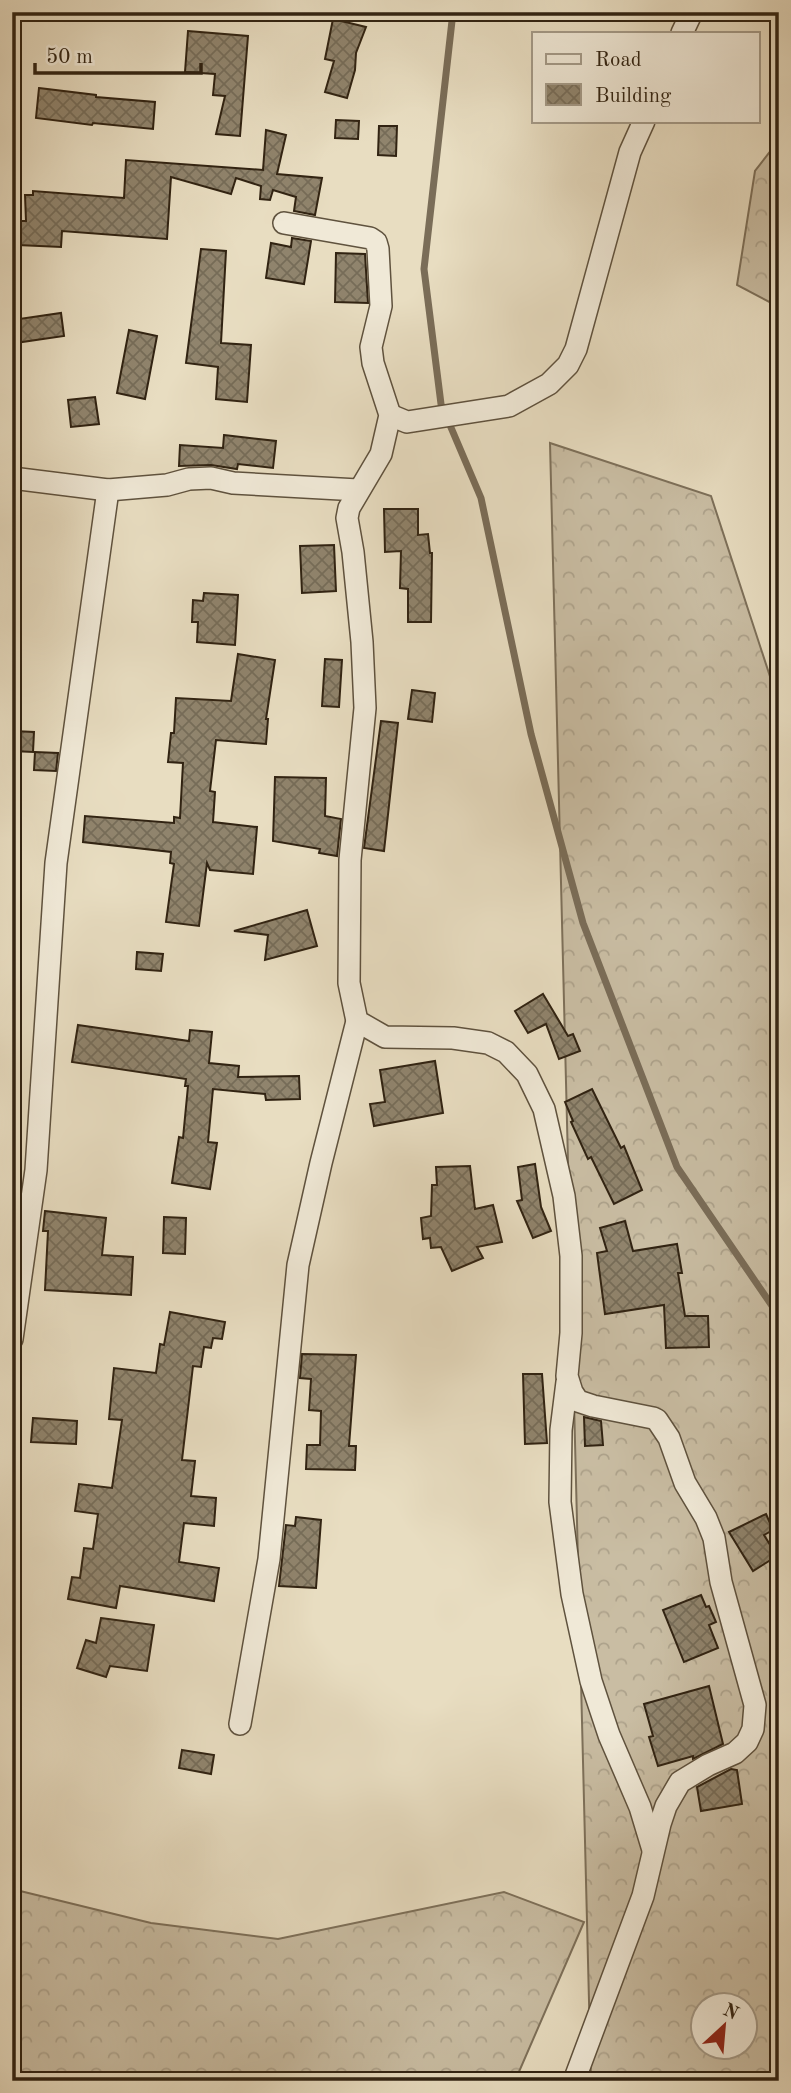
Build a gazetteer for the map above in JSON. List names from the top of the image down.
{
  "legend": ["Road", "Building"],
  "scale_bar": "50 m",
  "north": "top right"
}
